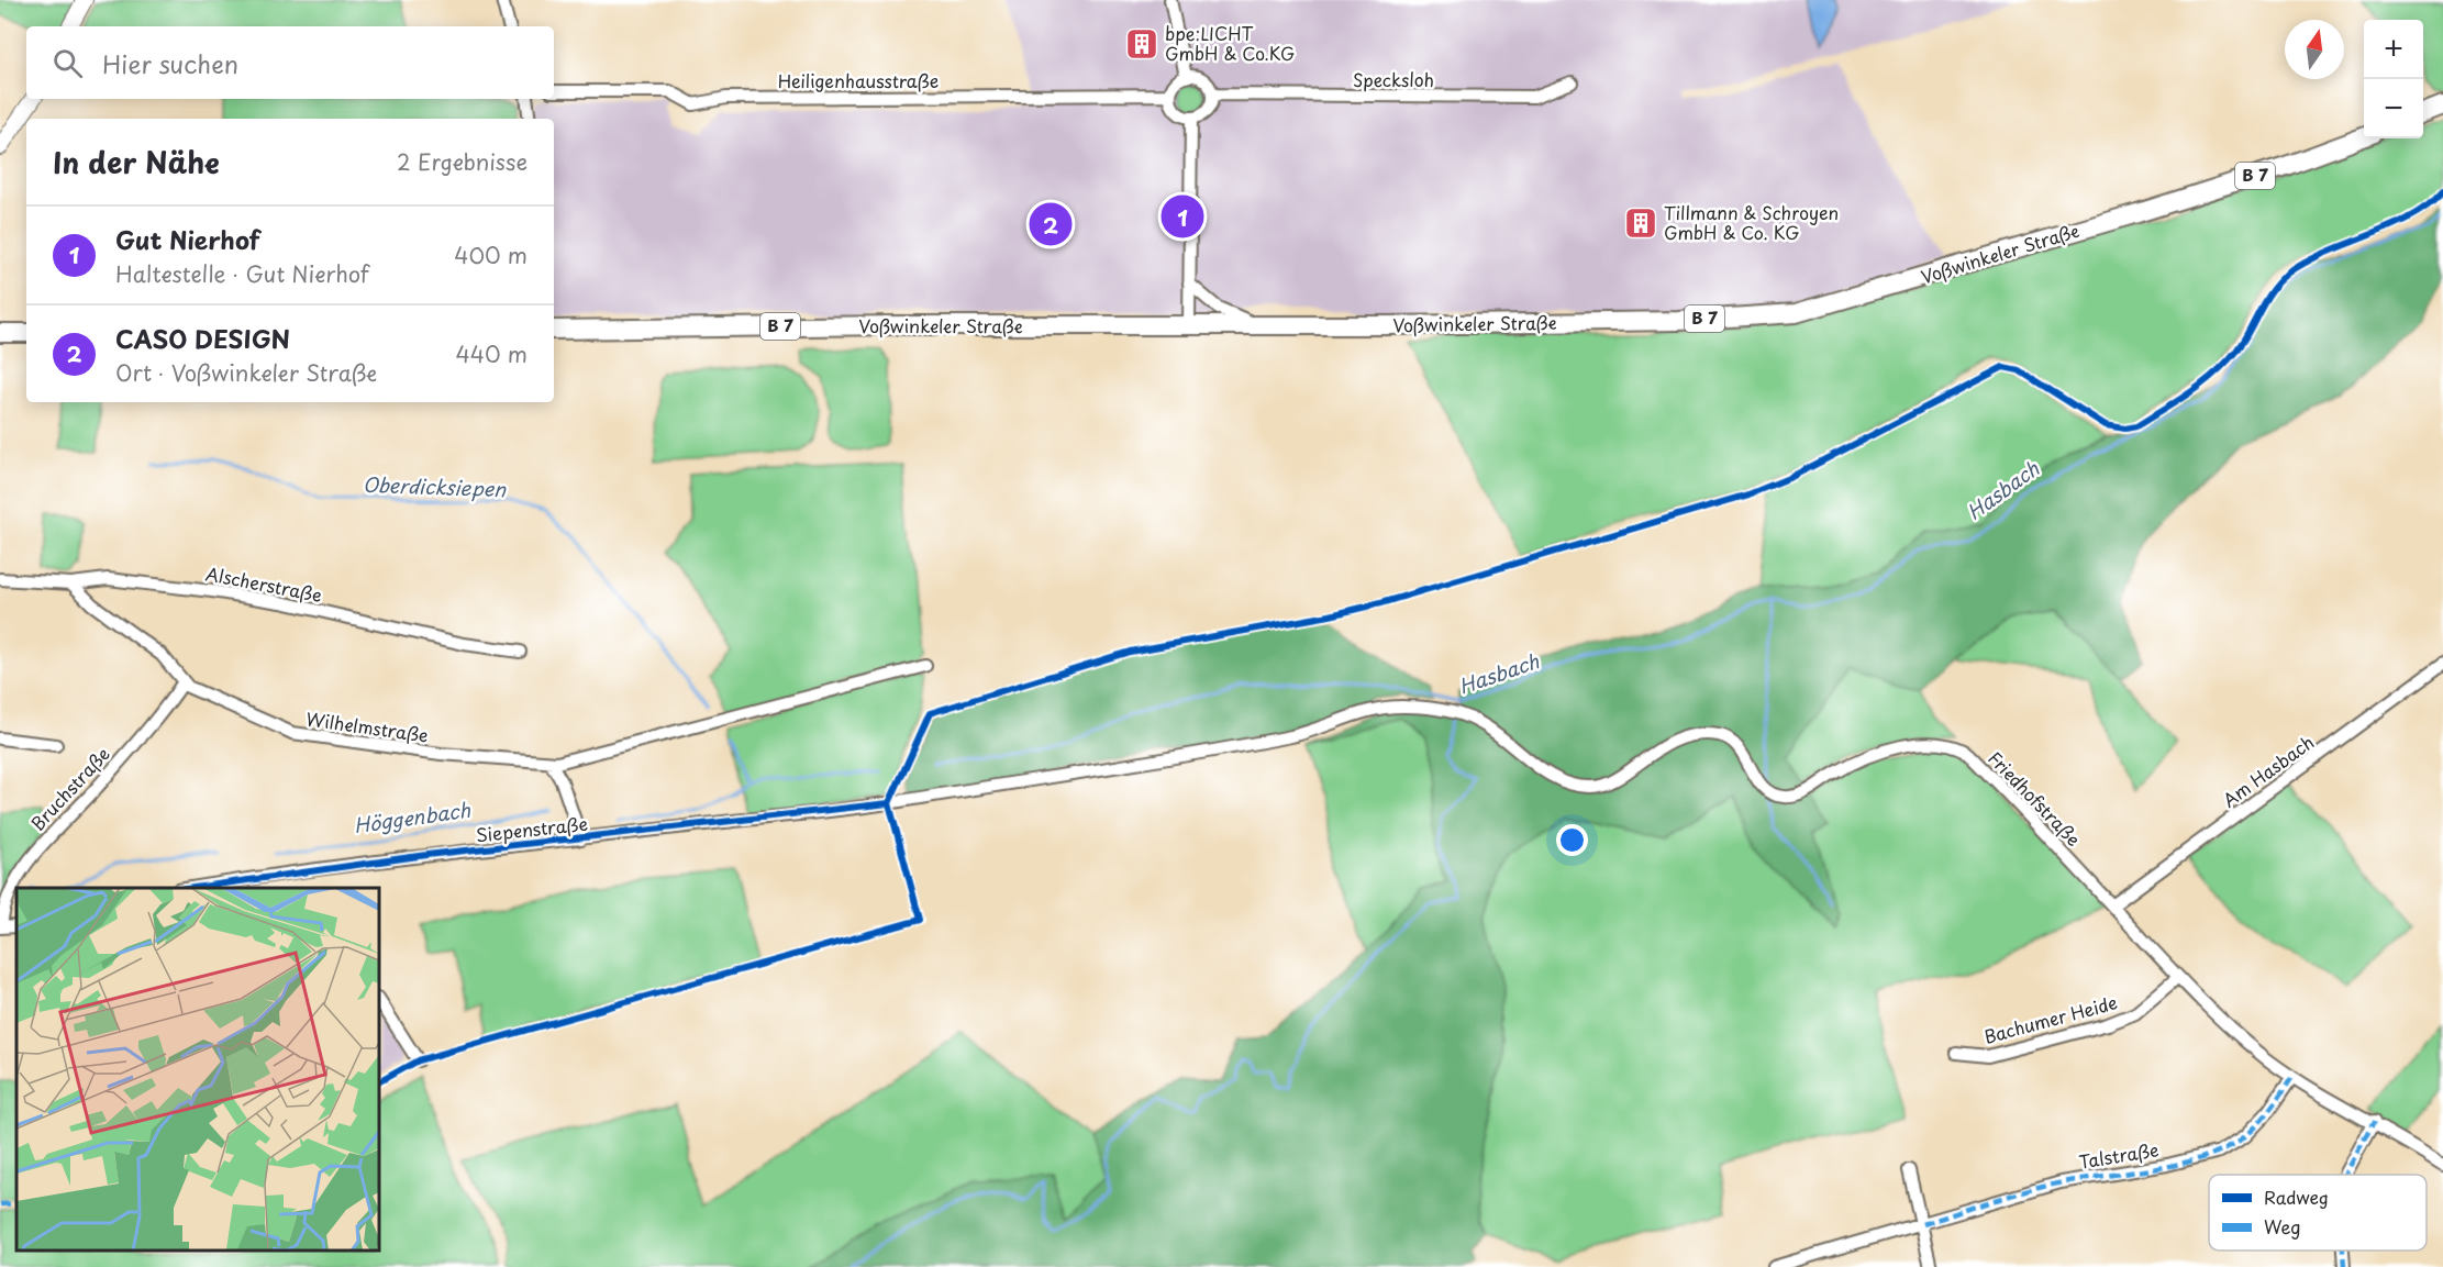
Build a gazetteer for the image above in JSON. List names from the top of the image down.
{
  "streets": {
    "main road": ["B 7", "Voßwinkeler Straße"],
    "street": [
      "Specksloh",
      "Heiligenhausstraße",
      "Alscherstraße",
      "Wilhelmstraße",
      "Am Hasbach",
      "Bruchstraße",
      "Friedhofstraße",
      "Siepenstraße",
      "Bachumer Heide",
      "Talstraße"
    ]
  },
  "crossings": [
    ["Specksloh", "Heiligenhausstraße"],
    ["Alscherstraße", "Wilhelmstraße"],
    ["Wilhelmstraße", "Bruchstraße"],
    ["Am Hasbach", "Friedhofstraße"],
    ["Friedhofstraße", "Siepenstraße"],
    ["Friedhofstraße", "Bachumer Heide"],
    ["Friedhofstraße", "Talstraße"]
  ],
  "water": ["Oberdicksiepen", "Hasbach", "Höggenbach"],
  "places": {
    "building": ["bpe:LICHT GmbH & Co.KG", "Tillmann & Schroyen GmbH & Co. KG"]
  },
  "legend": ["Radweg", "Weg"],
  "north": "top",
  "page": {
    "map_buttons": ["+", "−"],
    "search": "Hier suchen",
    "heading": ["In der Nähe", "2 Ergebnisse"],
    "pins": ["1", "2"],
    "list": [
      {
        "mark": "1",
        "name": "Gut Nierhof",
        "note": "Haltestelle · Gut Nierhof",
        "value": "400 m"
      },
      {
        "mark": "2",
        "name": "CASO DESIGN",
        "note": "Ort · Voßwinkeler Straße",
        "value": "440 m"
      }
    ]
  }
}
